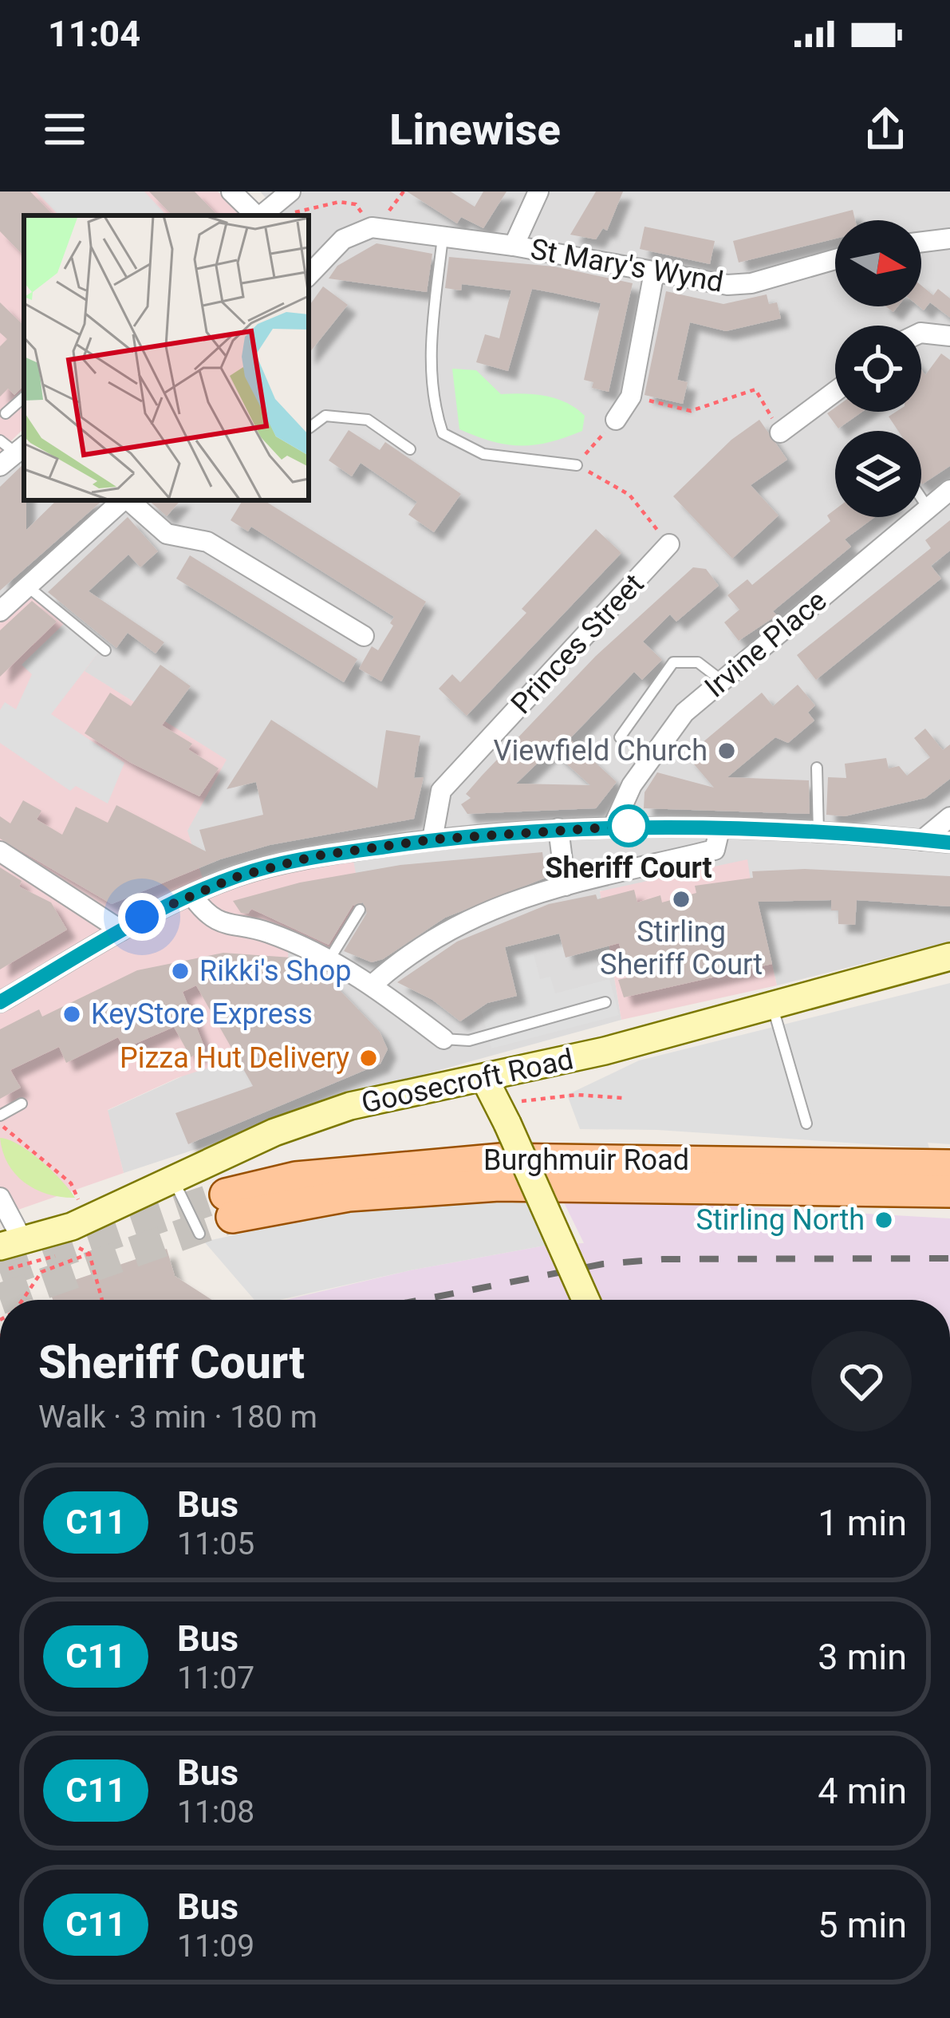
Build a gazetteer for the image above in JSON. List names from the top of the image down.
{
  "streets": {
    "main road": ["Goosecroft Road", "Burghmuir Road"],
    "street": ["St Mary's Wynd", "Princes Street", "Irvine Place"]
  },
  "places": [
    "Viewfield Church",
    "Sheriff Court",
    "Stirling Sheriff Court",
    "Rikki's Shop",
    "KeyStore Express",
    "Pizza Hut Delivery",
    "Stirling North"
  ],
  "lines": ["bus line C11"],
  "north": "right",
  "page": {
    "status": "11:04",
    "header": "Linewise",
    "heading": ["Sheriff Court", "Walk · 3 min · 180 m"],
    "list": [
      {
        "mark": "C11",
        "name": "Bus",
        "note": "11:05",
        "value": "1 min"
      },
      {
        "mark": "C11",
        "name": "Bus",
        "note": "11:07",
        "value": "3 min"
      },
      {
        "mark": "C11",
        "name": "Bus",
        "note": "11:08",
        "value": "4 min"
      },
      {
        "mark": "C11",
        "name": "Bus",
        "note": "11:09",
        "value": "5 min"
      }
    ]
  }
}
